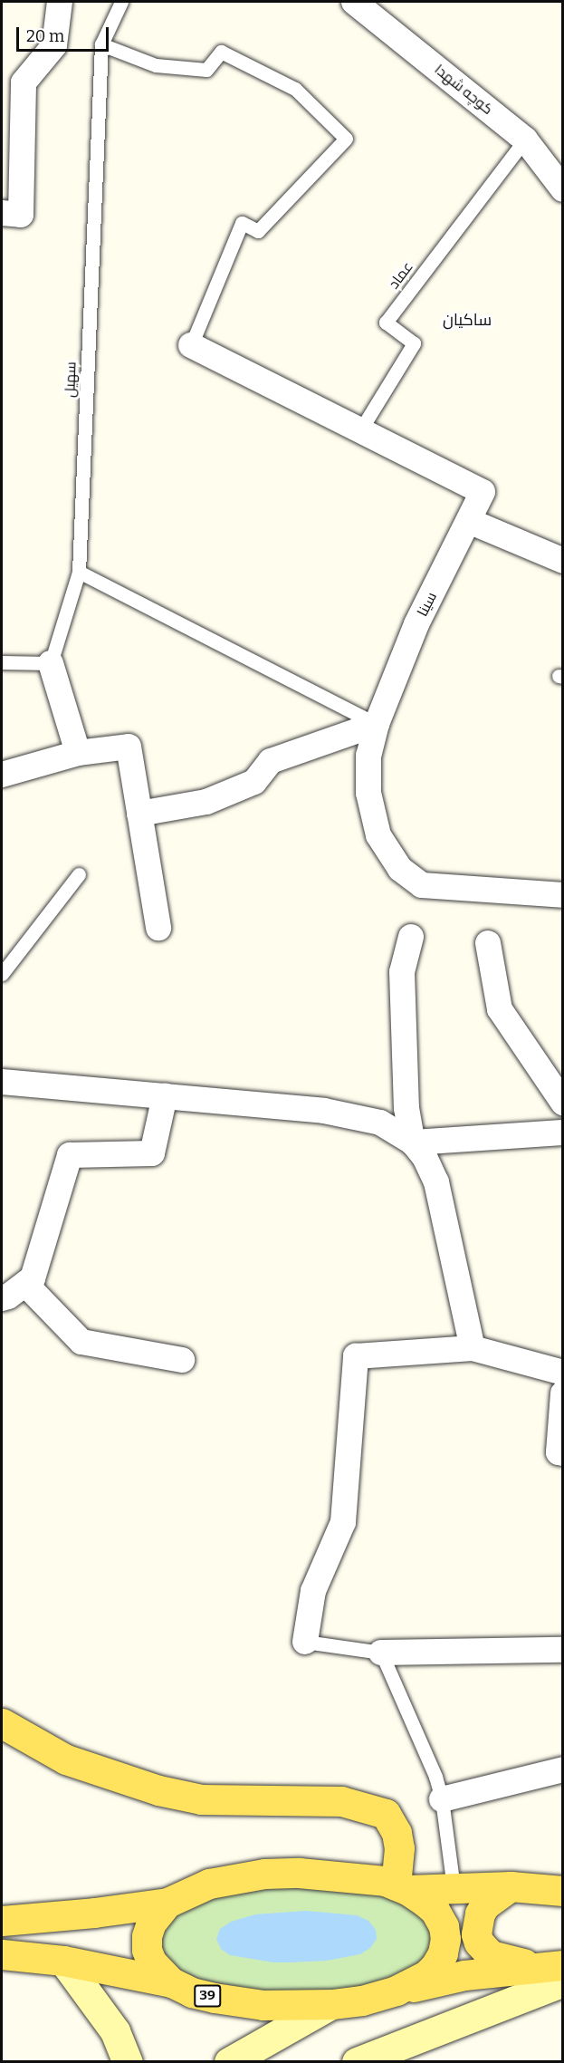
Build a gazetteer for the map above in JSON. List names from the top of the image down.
{
  "streets": {
    "main road": ["39"],
    "street": ["کوچه شهدا", "سینا"],
    "lane": ["عماد", "سهیل"]
  },
  "crossings": [
    ["کوچه شهدا", "عماد"],
    ["عماد", "سینا"]
  ],
  "districts": ["ساکیان"],
  "scale_bar": "20 m"
}
